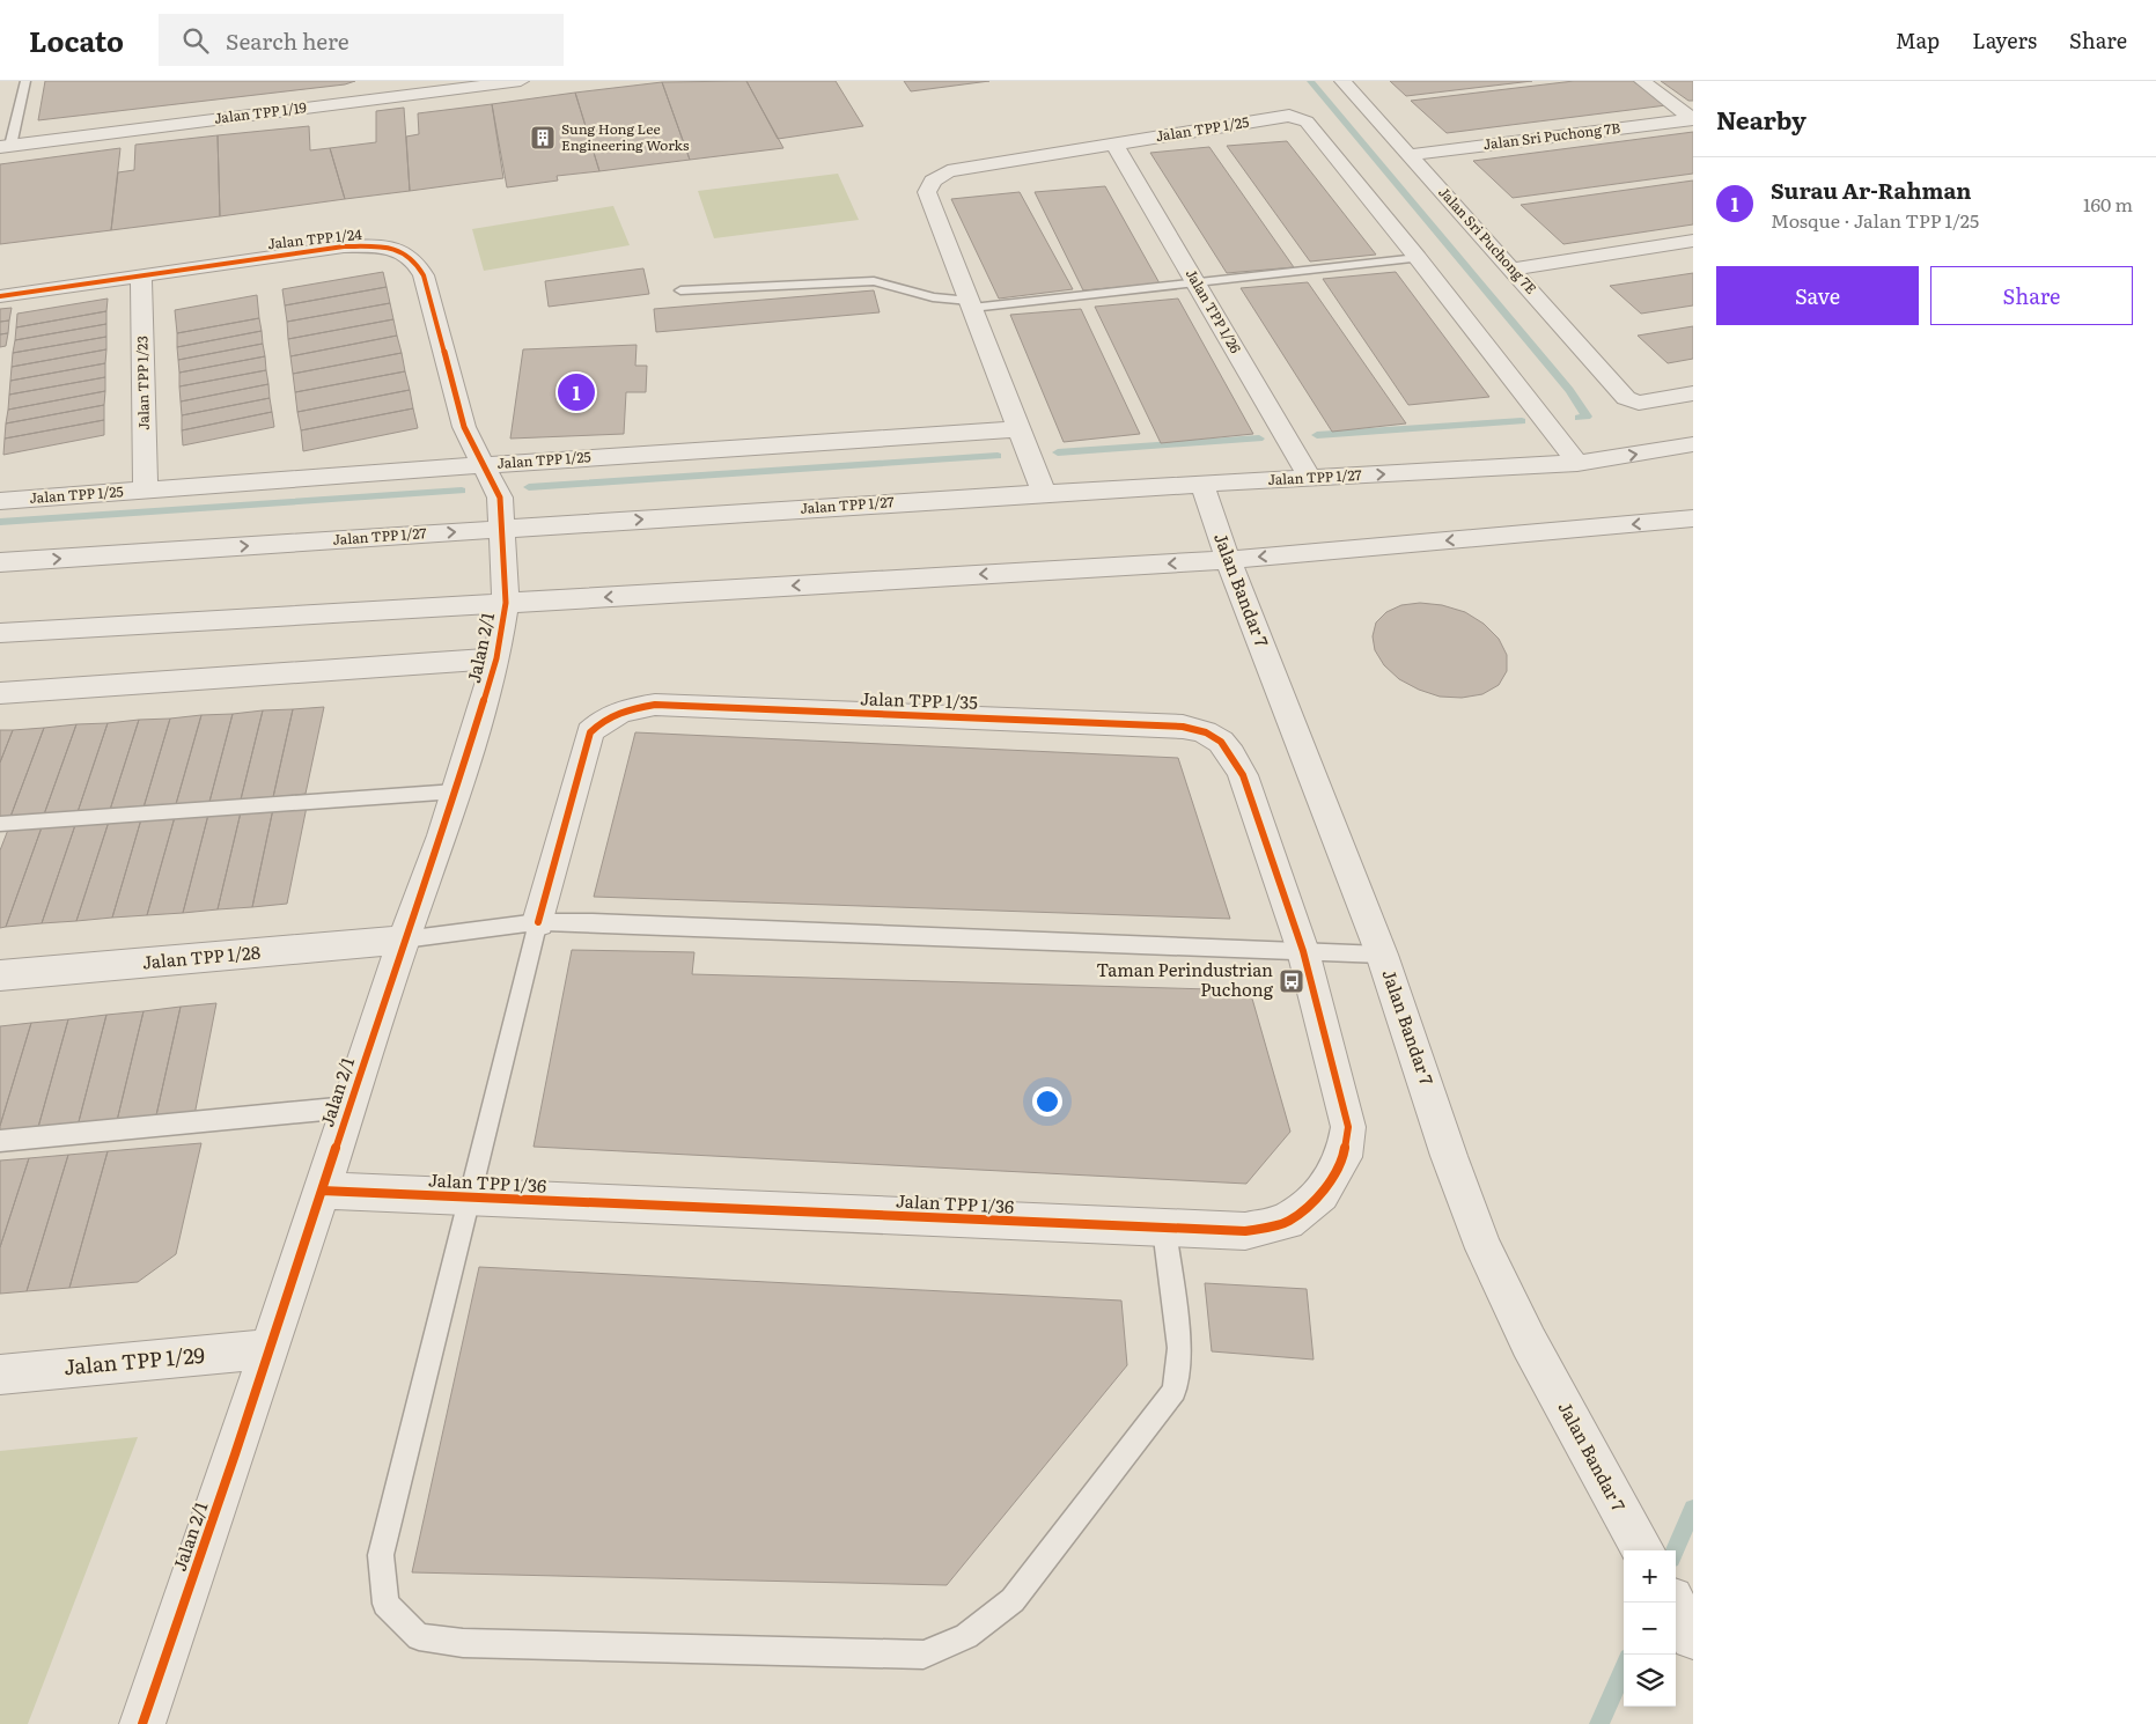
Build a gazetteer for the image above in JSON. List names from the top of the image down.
{
  "streets": {
    "street": [
      "Jalan TPP 1/19",
      "Jalan TPP 1/25",
      "Jalan Sri Puchong 7B",
      "Jalan TPP 1/24",
      "Jalan Sri Puchong 7E",
      "Jalan TPP 1/26",
      "Jalan TPP 1/23",
      "Jalan TPP 1/27",
      "Jalan Bandar 7",
      "Jalan 2/1",
      "Jalan TPP 1/35",
      "Jalan TPP 1/28",
      "Jalan TPP 1/36",
      "Jalan TPP 1/29"
    ]
  },
  "crossings": [
    ["Jalan TPP 1/25", "Jalan TPP 1/24"],
    ["Jalan TPP 1/25", "Jalan TPP 1/26"],
    ["Jalan TPP 1/25", "Jalan TPP 1/23"],
    ["Jalan TPP 1/25", "Jalan TPP 1/27"],
    ["Jalan TPP 1/25", "Jalan 2/1"],
    ["Jalan Sri Puchong 7B", "Jalan Sri Puchong 7E"],
    ["Jalan TPP 1/24", "Jalan TPP 1/23"],
    ["Jalan TPP 1/24", "Jalan 2/1"],
    ["Jalan TPP 1/26", "Jalan TPP 1/27"],
    ["Jalan TPP 1/27", "Jalan Bandar 7"],
    ["Jalan TPP 1/27", "Jalan 2/1"],
    ["Jalan 2/1", "Jalan TPP 1/28"],
    ["Jalan 2/1", "Jalan TPP 1/36"],
    ["Jalan 2/1", "Jalan TPP 1/29"],
    ["Jalan TPP 1/35", "Jalan TPP 1/36"]
  ],
  "places": {
    "building": ["Sung Hong Lee Engineering Works"],
    "bus stop": ["Taman Perindustrian Puchong"]
  },
  "page": {
    "header": "Locato",
    "search": "Search here",
    "nav": ["Map", "Layers", "Share"],
    "heading": "Nearby",
    "list": [
      {
        "mark": "1",
        "name": "Surau Ar-Rahman",
        "note": "Mosque · Jalan TPP 1/25",
        "value": "160 m"
      }
    ],
    "buttons": ["Save", "Share"],
    "pins": "1",
    "map_buttons": ["+", "−"]
  }
}
